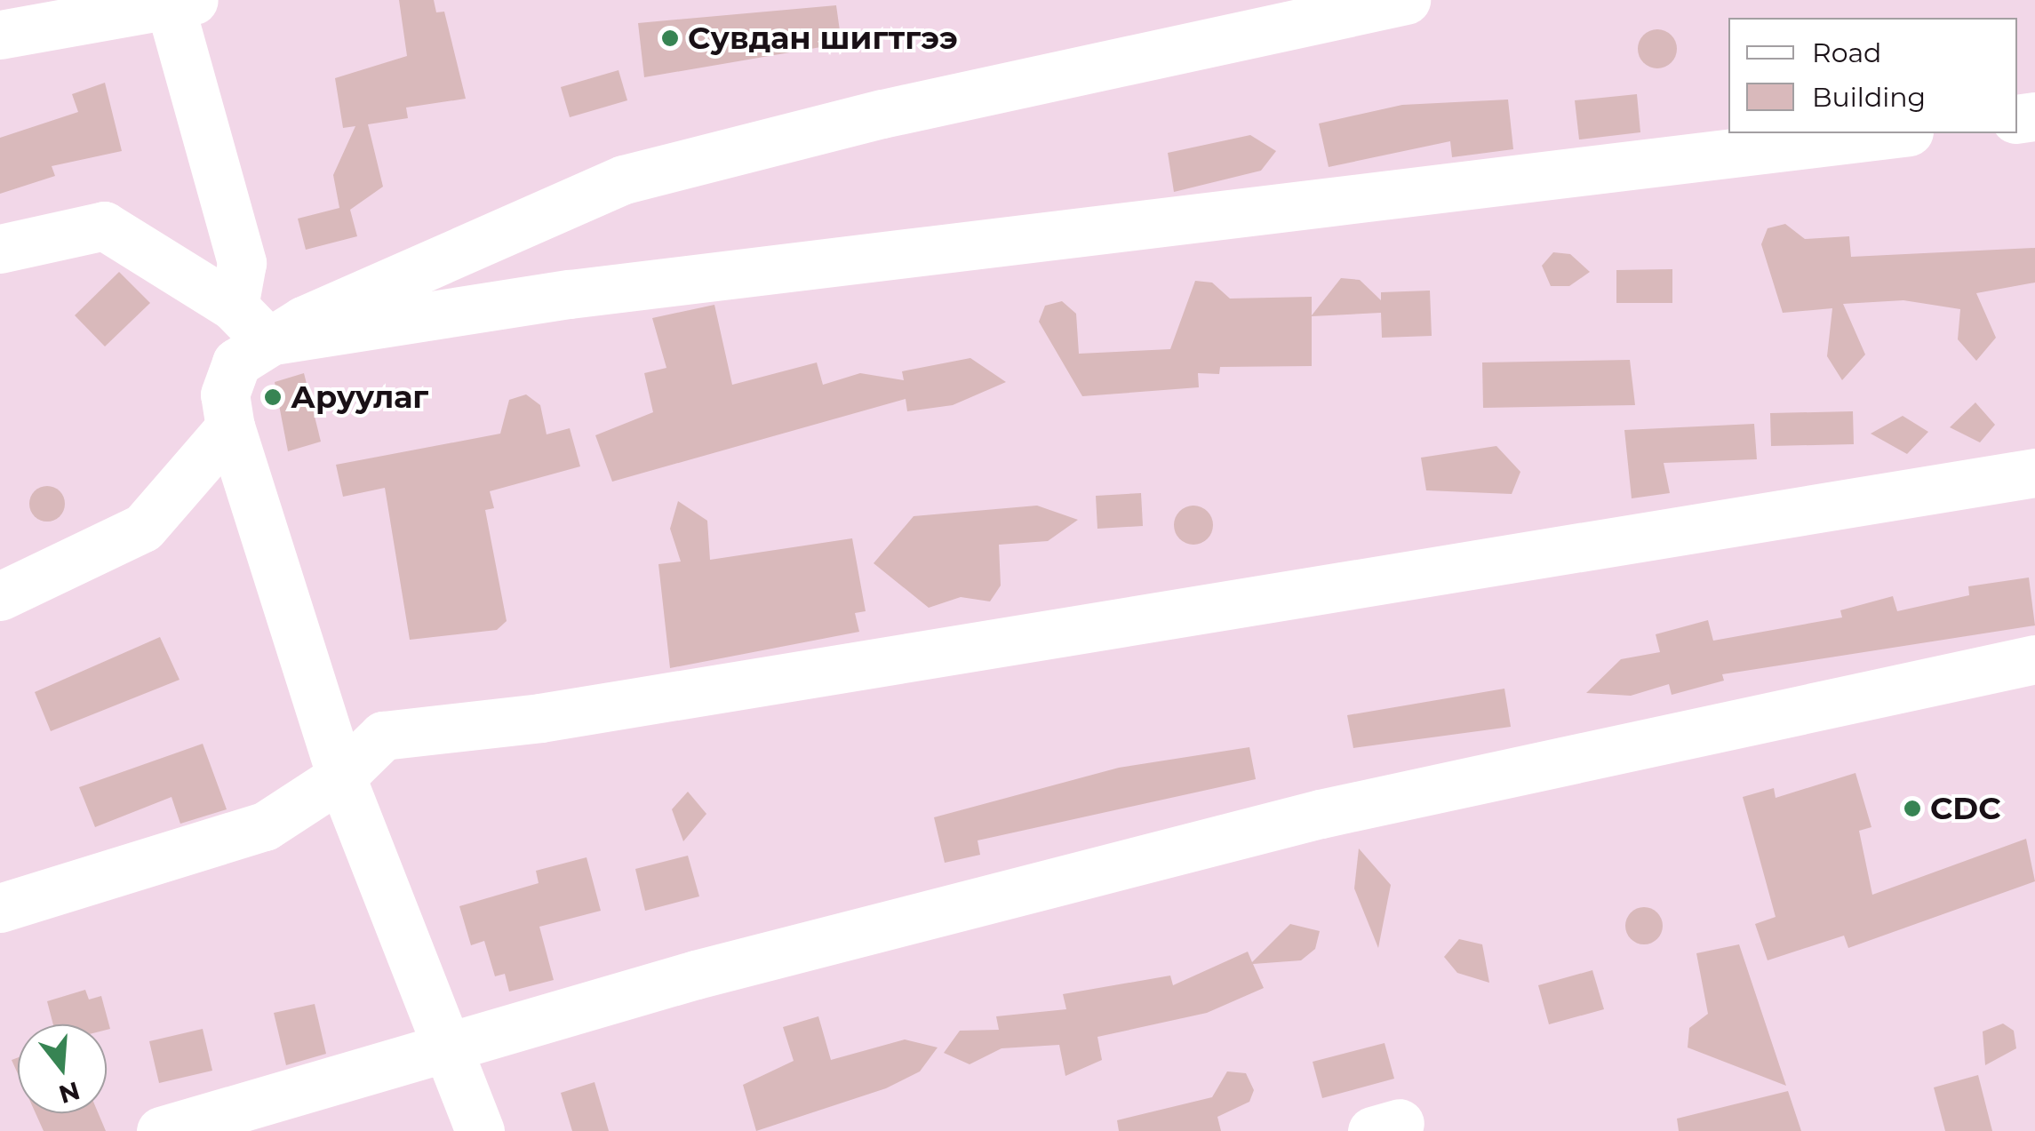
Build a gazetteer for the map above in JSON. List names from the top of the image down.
{
  "places": ["Сувдан шигтгээ", "Аруулаг", "CDC"],
  "legend": ["Road", "Building"],
  "north": "bottom"
}
